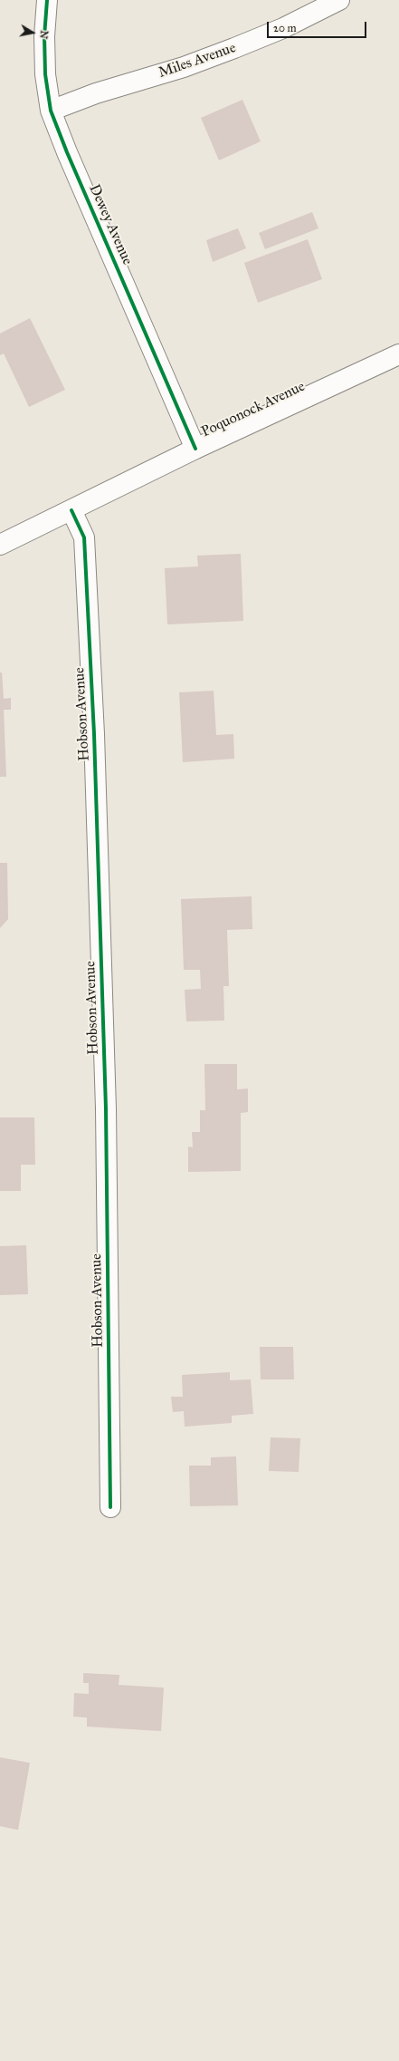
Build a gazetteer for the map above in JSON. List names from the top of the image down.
{
  "streets": {
    "street": [
      "Miles Avenue",
      "Dewey Avenue",
      "Poquonock Avenue",
      "Hobson Avenue"
    ]
  },
  "crossings": [
    ["Miles Avenue", "Dewey Avenue"],
    ["Dewey Avenue", "Poquonock Avenue"],
    ["Poquonock Avenue", "Hobson Avenue"]
  ],
  "scale_bar": "20 m",
  "north": "right"
}
